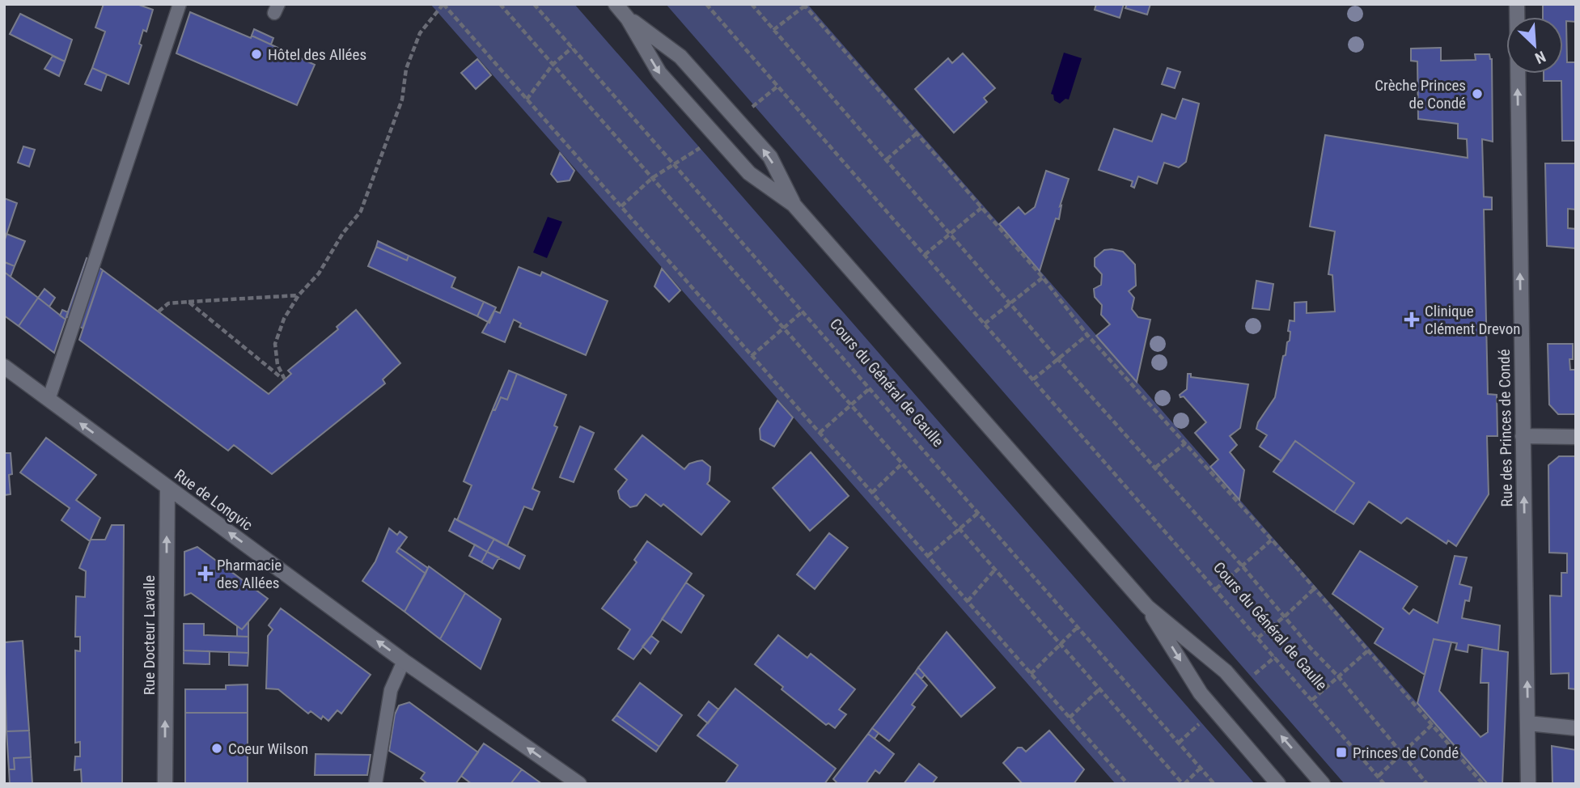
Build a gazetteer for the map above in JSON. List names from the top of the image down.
{
  "streets": {
    "street": ["Rue des Princes de Condé", "Rue de Longvic", "Rue Docteur Lavalle"],
    "path": ["Cours du Général de Gaulle"]
  },
  "crossings": [
    ["Rue de Longvic", "Rue Docteur Lavalle"]
  ],
  "one_way": ["Rue des Princes de Condé", "Rue de Longvic", "Rue Docteur Lavalle"],
  "places": {
    "other": ["Hôtel des Allées", "Crèche Princes de Condé", "Coeur Wilson"],
    "health": ["Clinique Clément Drevon", "Pharmacie des Allées"],
    "transit": ["Princes de Condé"]
  },
  "north": "bottom right"
}
